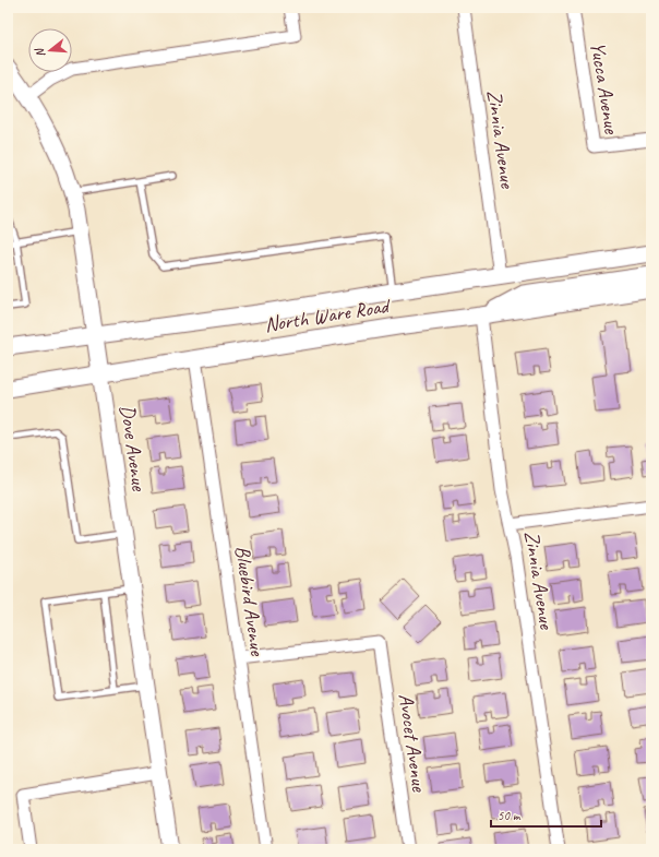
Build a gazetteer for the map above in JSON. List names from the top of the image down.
{
  "streets": {
    "main road": ["North Ware Road", "Dove Avenue"],
    "street": [
      "Yucca Avenue",
      "Zinnia Avenue",
      "Bluebird Avenue",
      "Avocet Avenue"
    ]
  },
  "crossings": [
    ["Zinnia Avenue", "North Ware Road"],
    ["North Ware Road", "Dove Avenue"],
    ["North Ware Road", "Bluebird Avenue"],
    ["Bluebird Avenue", "Avocet Avenue"]
  ],
  "scale_bar": "50 m",
  "north": "left"
}
